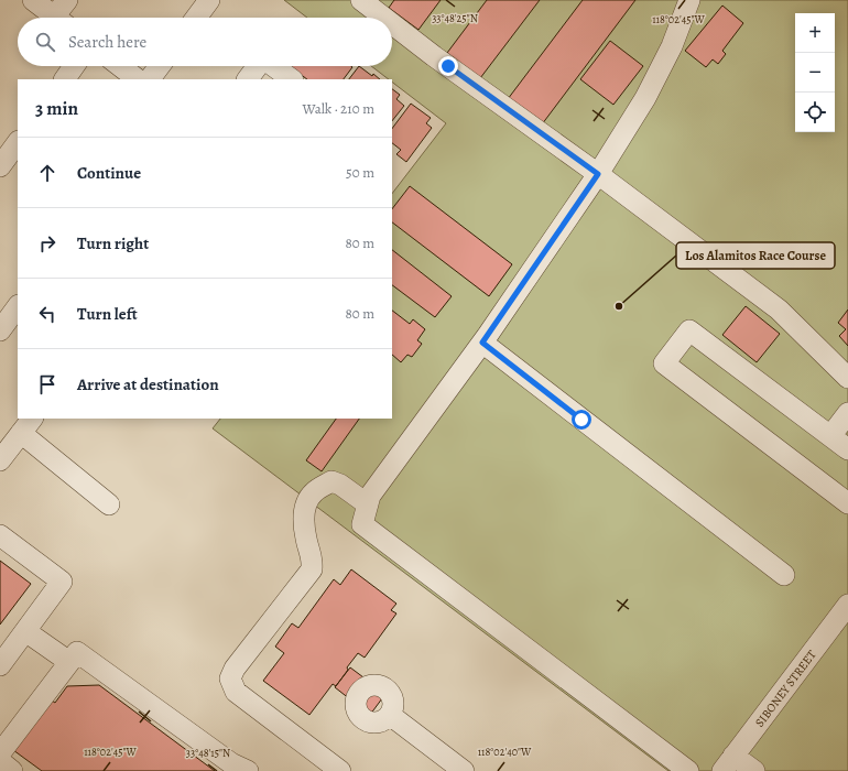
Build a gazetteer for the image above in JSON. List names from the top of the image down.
{
  "streets": {
    "street": ["SIBONEY STREET"]
  },
  "places": ["Los Alamitos Race Course"],
  "page": {
    "map_buttons": ["+", "−"],
    "search": "Search here",
    "heading": ["3 min", "Walk · 210 m"],
    "list": [
      ["Continue", "50 m"],
      ["Turn right", "80 m"],
      ["Turn left", "80 m"],
      "Arrive at destination"
    ]
  },
  "coordinates": [
    "33°48'25\"N",
    "118°02'45\"W",
    "118°02'40\"W",
    "33°48'15\"N"
  ]
}
